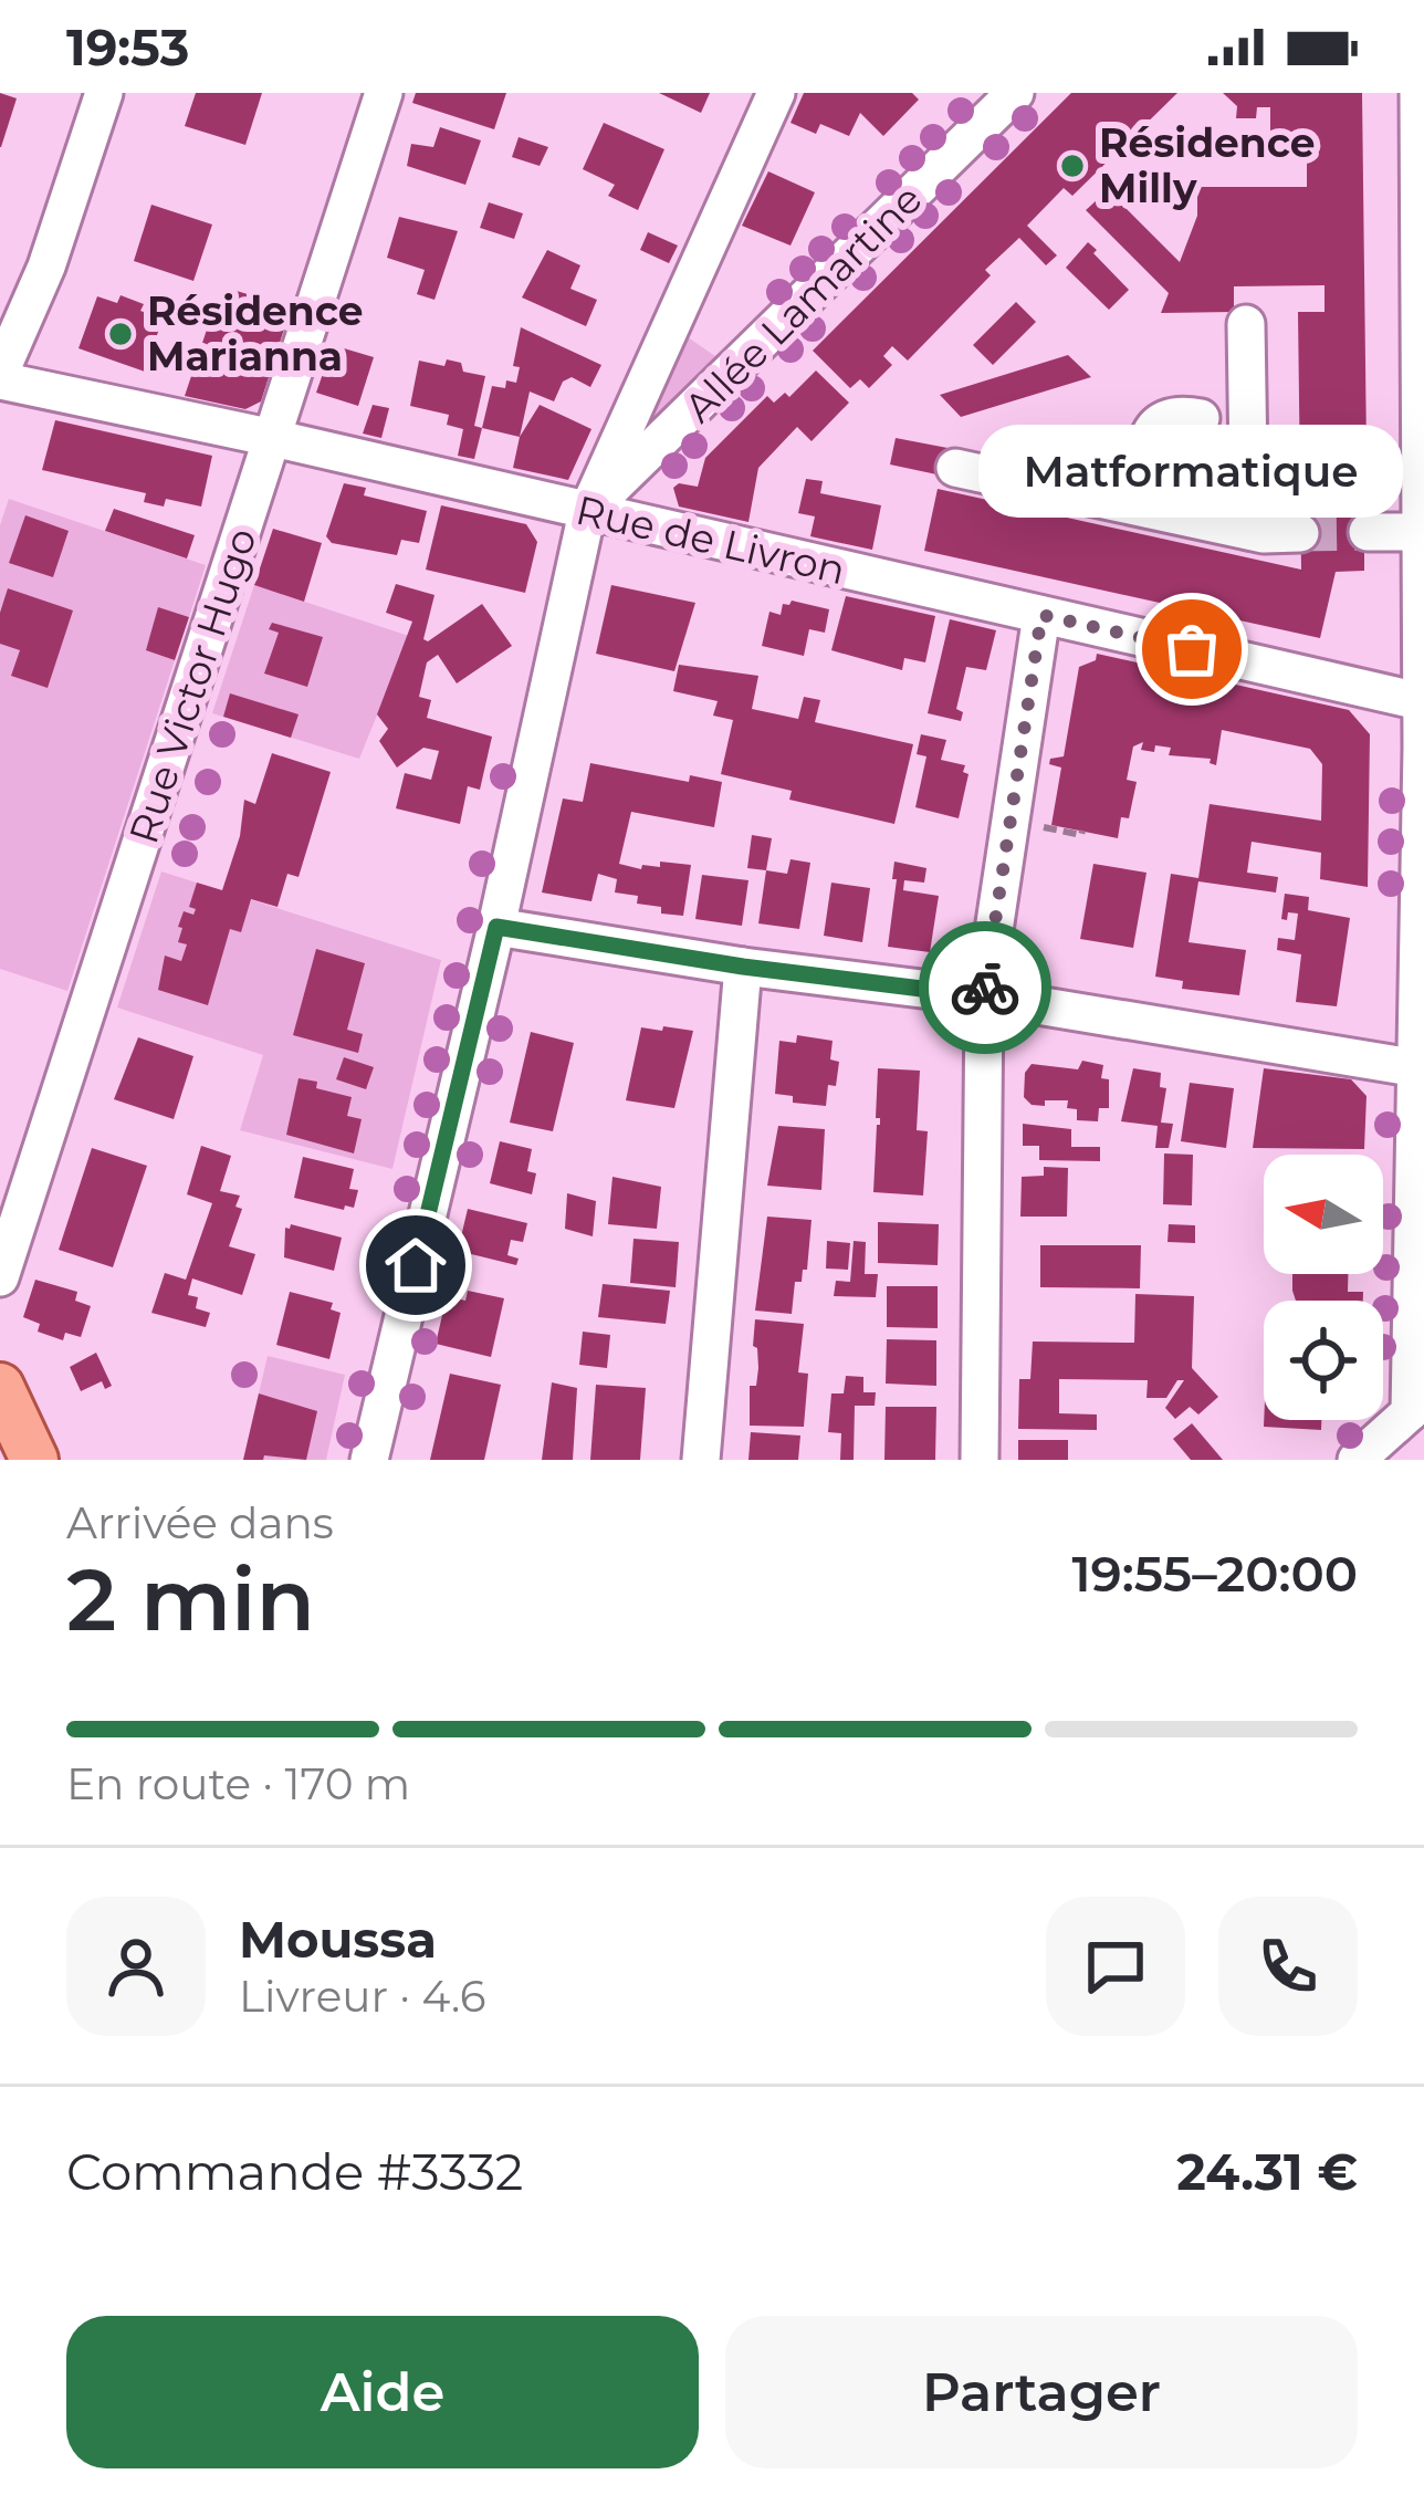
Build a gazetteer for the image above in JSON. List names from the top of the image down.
{
  "streets": {
    "street": ["Allée Lamartine", "Rue de Livron", "Rue Victor Hugo"]
  },
  "crossings": [
    ["Allée Lamartine", "Rue de Livron"],
    ["Rue de Livron", "Rue Victor Hugo"]
  ],
  "places": ["Résidence Milly", "Résidence Marianna", "Matformatique"],
  "north": "left",
  "page": {
    "status": "19:53",
    "bubble": "Matformatique",
    "heading": ["2 min", "Arrivée dans", "19:55–20:00"],
    "panel": [
      "Moussa",
      "Livreur · 4.6",
      "Commande #3332",
      "24.31 €"
    ],
    "bar": "En route · 170 m",
    "buttons": ["Aide", "Partager"]
  }
}
